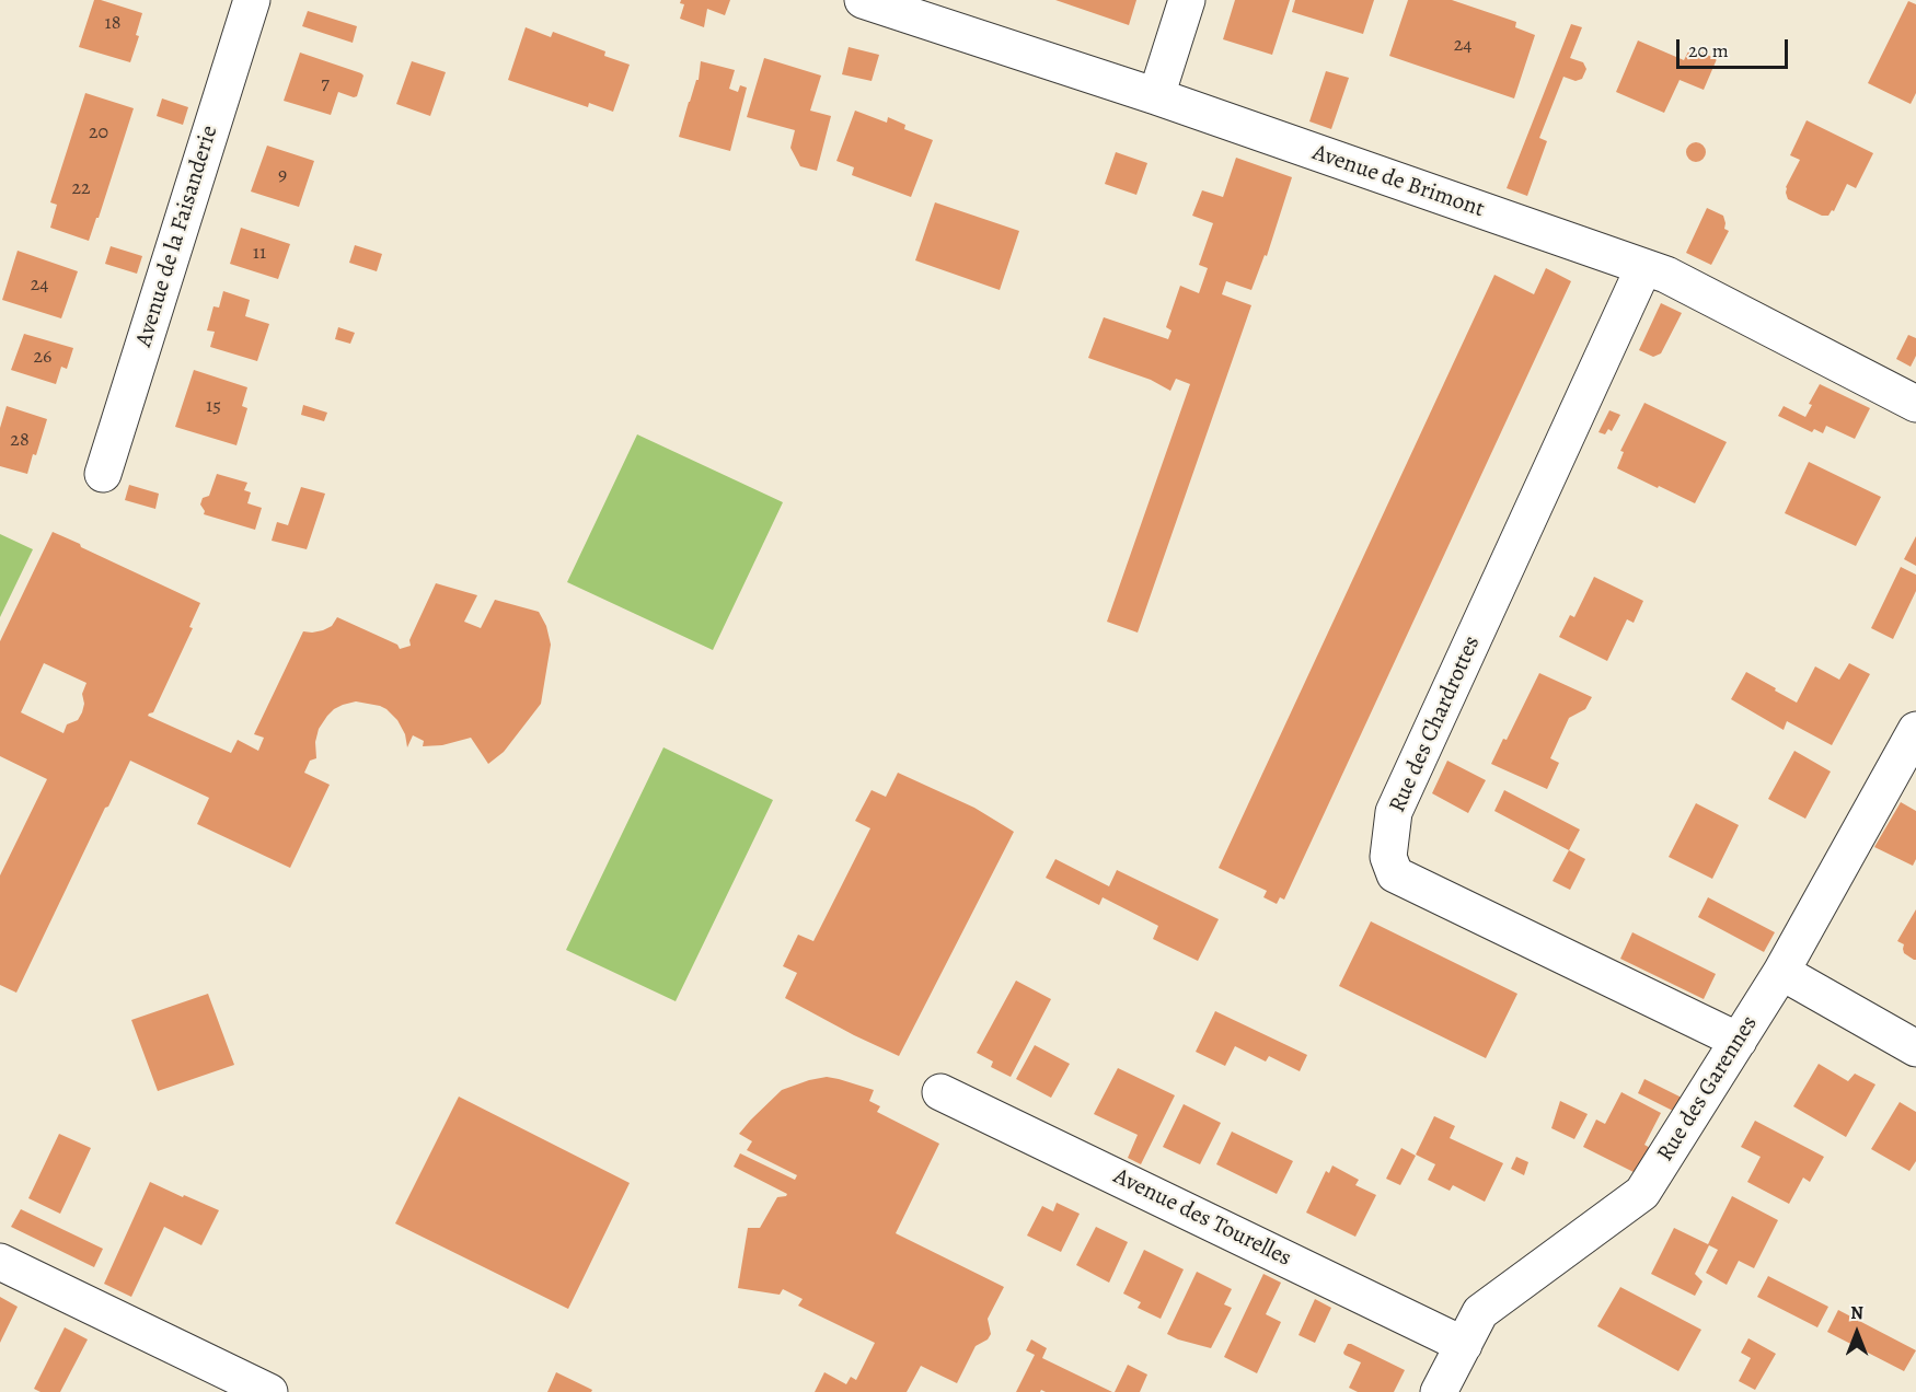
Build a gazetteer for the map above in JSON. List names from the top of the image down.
{
  "streets": {
    "street": [
      "Avenue de Brimont",
      "Avenue de la Faisanderie",
      "Rue des Chardrottes",
      "Rue des Garennes",
      "Avenue des Tourelles"
    ]
  },
  "crossings": [
    ["Avenue de Brimont", "Rue des Chardrottes"],
    ["Rue des Chardrottes", "Rue des Garennes"],
    ["Rue des Garennes", "Avenue des Tourelles"]
  ],
  "house_numbers": [
    "18",
    "24",
    "7",
    "20",
    "9",
    "22",
    "11",
    "24",
    "26",
    "15",
    "28"
  ],
  "scale_bar": "20 m",
  "north": "top"
}
